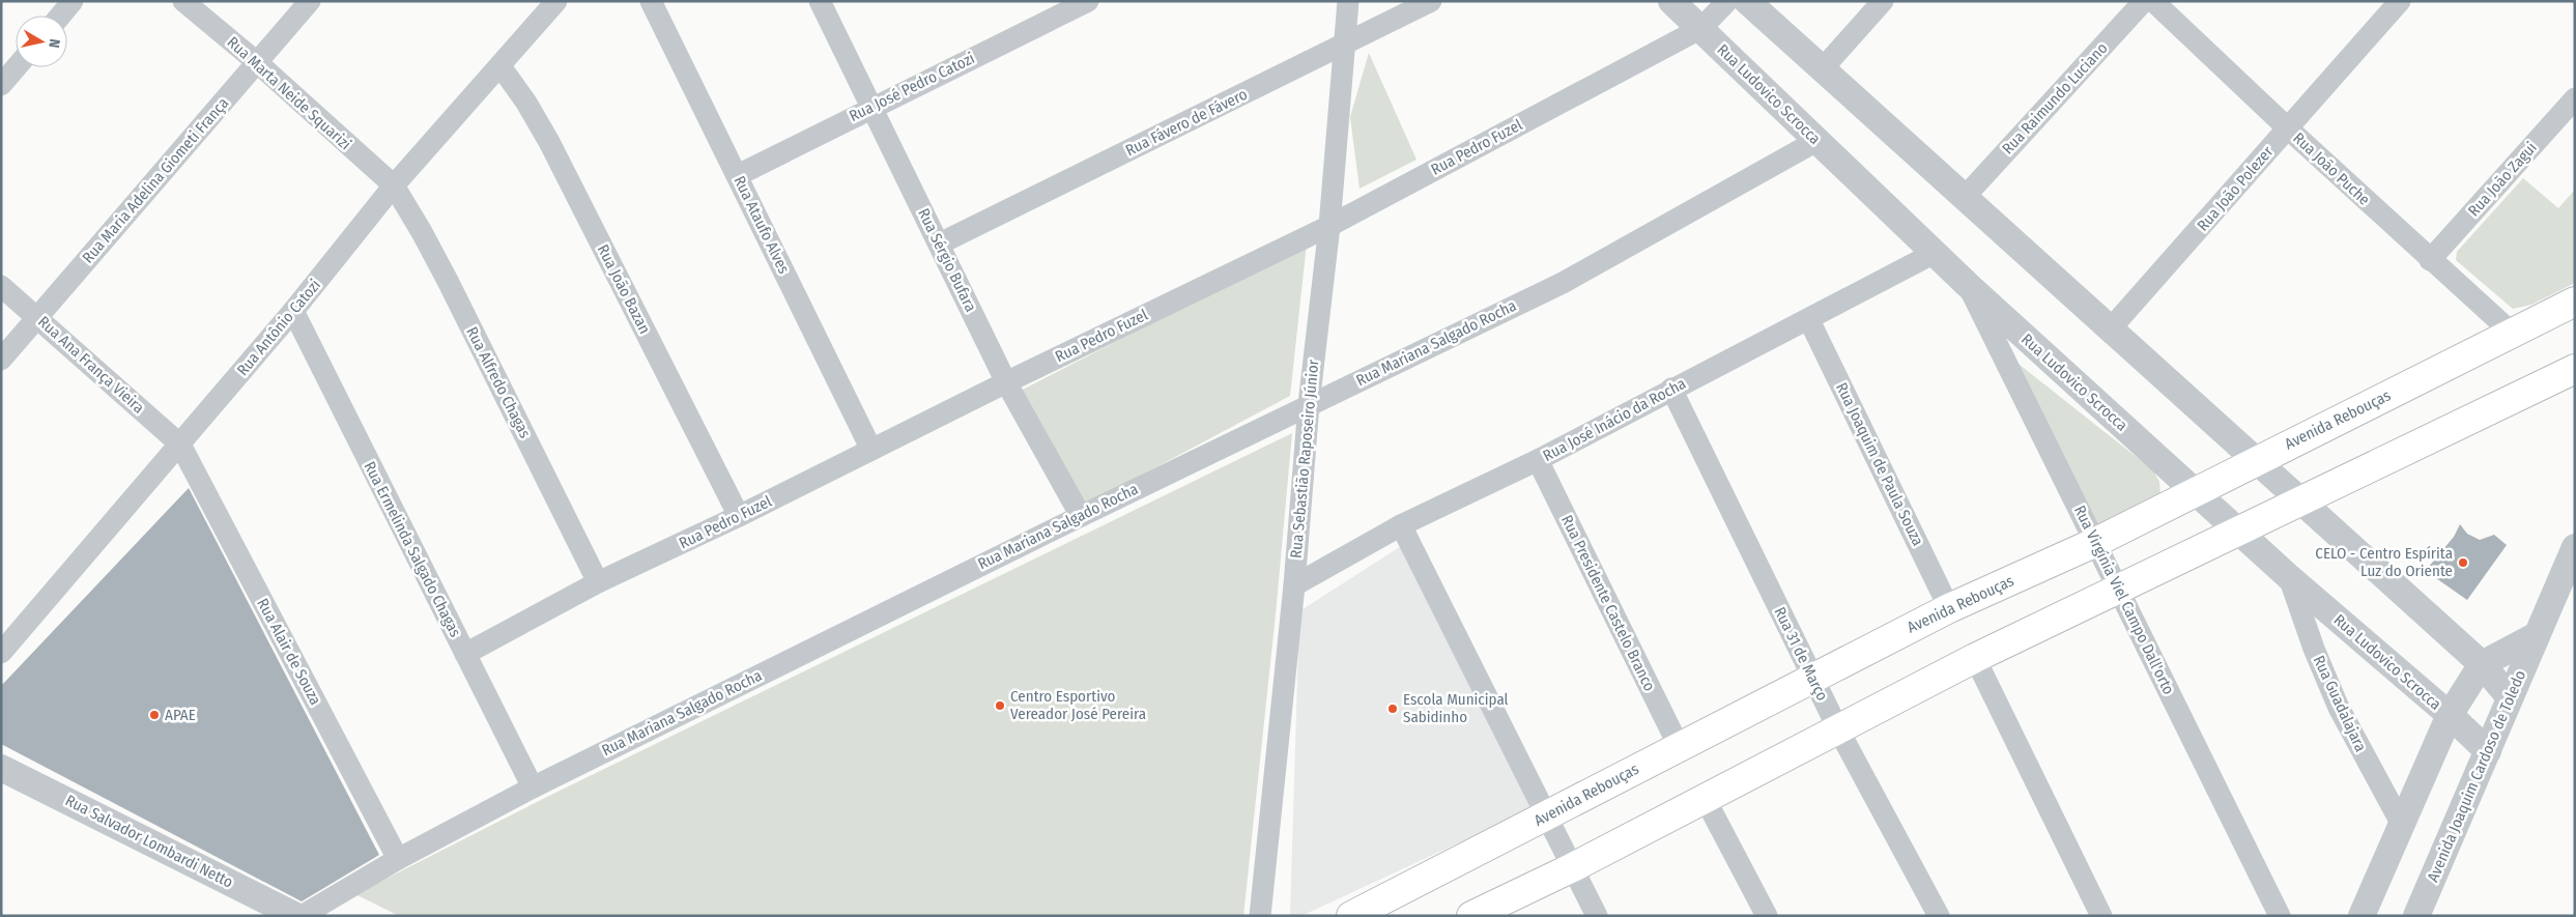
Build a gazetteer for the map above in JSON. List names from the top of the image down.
{
  "streets": {
    "main road": ["Avenida Rebouças"],
    "street": [
      "Rua José Pedro Catozi",
      "Rua Marta Neide Squarizi",
      "Rua Ludovico Scrocca",
      "Rua Raimundo Luciano",
      "Rua Fávero de Fávero",
      "Rua Pedro Fuzel",
      "Rua João Puche",
      "Rua João Zagui",
      "Rua Maria Adelina Giometi França",
      "Rua João Polezer",
      "Rua Ataufo Alves",
      "Rua Sérgio Bufara",
      "Rua João Bazan",
      "Rua Antônio Catozi",
      "Rua Mariana Salgado Rocha",
      "Rua Ana França Vieira",
      "Rua Alfredo Chagas",
      "Rua José Inácio da Rocha",
      "Rua Sebastião Raposeiro Júnior",
      "Rua Joaquim de Paula Souza",
      "Rua Ermelinda Salgado Chagas",
      "Rua Virgínia Viel Campo Dall'orto",
      "Rua Presidente Castelo Branco",
      "Rua Alair de Souza",
      "Rua 31 de Março",
      "Rua Guadalajara",
      "Avenida Joaquim Cardoso de Toledo",
      "Rua Salvador Lombardi Netto"
    ]
  },
  "crossings": [
    ["Rua José Pedro Catozi", "Rua Ataufo Alves"],
    ["Rua José Pedro Catozi", "Rua Sérgio Bufara"],
    ["Rua Marta Neide Squarizi", "Rua Maria Adelina Giometi França"],
    ["Rua Marta Neide Squarizi", "Rua Antônio Catozi"],
    ["Rua Marta Neide Squarizi", "Rua Alfredo Chagas"],
    ["Rua Ludovico Scrocca", "Rua Pedro Fuzel"],
    ["Rua Ludovico Scrocca", "Rua Mariana Salgado Rocha"],
    ["Rua Ludovico Scrocca", "Rua José Inácio da Rocha"],
    ["Rua Ludovico Scrocca", "Avenida Rebouças"],
    ["Rua Ludovico Scrocca", "Rua Virgínia Viel Campo Dall'orto"],
    ["Rua Ludovico Scrocca", "Rua Guadalajara"],
    ["Rua Ludovico Scrocca", "Avenida Joaquim Cardoso de Toledo"],
    ["Rua Fávero de Fávero", "Rua Sérgio Bufara"],
    ["Rua Fávero de Fávero", "Rua Sebastião Raposeiro Júnior"],
    ["Rua Pedro Fuzel", "Rua Ataufo Alves"],
    ["Rua Pedro Fuzel", "Rua Sérgio Bufara"],
    ["Rua Pedro Fuzel", "Rua João Bazan"],
    ["Rua Pedro Fuzel", "Rua Alfredo Chagas"],
    ["Rua Pedro Fuzel", "Rua Sebastião Raposeiro Júnior"],
    ["Rua Pedro Fuzel", "Rua Ermelinda Salgado Chagas"],
    ["Rua João Puche", "Rua João Zagui"],
    ["Rua João Puche", "Rua João Polezer"],
    ["Rua João Puche", "Avenida Rebouças"],
    ["Rua Maria Adelina Giometi França", "Rua Ana França Vieira"],
    ["Rua Sérgio Bufara", "Rua Mariana Salgado Rocha"],
    ["Rua João Bazan", "Rua Antônio Catozi"],
    ["Rua Antônio Catozi", "Rua Ana França Vieira"],
    ["Rua Antônio Catozi", "Rua Alfredo Chagas"],
    ["Rua Antônio Catozi", "Rua Ermelinda Salgado Chagas"],
    ["Rua Antônio Catozi", "Rua Alair de Souza"],
    ["Rua Mariana Salgado Rocha", "Rua Sebastião Raposeiro Júnior"],
    ["Rua Mariana Salgado Rocha", "Rua Ermelinda Salgado Chagas"],
    ["Rua Mariana Salgado Rocha", "Rua Alair de Souza"],
    ["Rua Ana França Vieira", "Rua Alair de Souza"],
    ["Rua José Inácio da Rocha", "Rua Sebastião Raposeiro Júnior"],
    ["Rua José Inácio da Rocha", "Rua Joaquim de Paula Souza"],
    ["Rua José Inácio da Rocha", "Rua Presidente Castelo Branco"],
    ["Rua José Inácio da Rocha", "Rua 31 de Março"],
    ["Avenida Rebouças", "Rua Joaquim de Paula Souza"],
    ["Avenida Rebouças", "Rua Virgínia Viel Campo Dall'orto"],
    ["Avenida Rebouças", "Rua Presidente Castelo Branco"],
    ["Avenida Rebouças", "Rua 31 de Março"],
    ["Rua Guadalajara", "Avenida Joaquim Cardoso de Toledo"]
  ],
  "places": [
    "CELO - Centro Espírita Luz do Oriente",
    "Centro Esportivo Vereador José Pereira",
    "Escola Municipal Sabidinho",
    "APAE"
  ],
  "north": "right"
}
